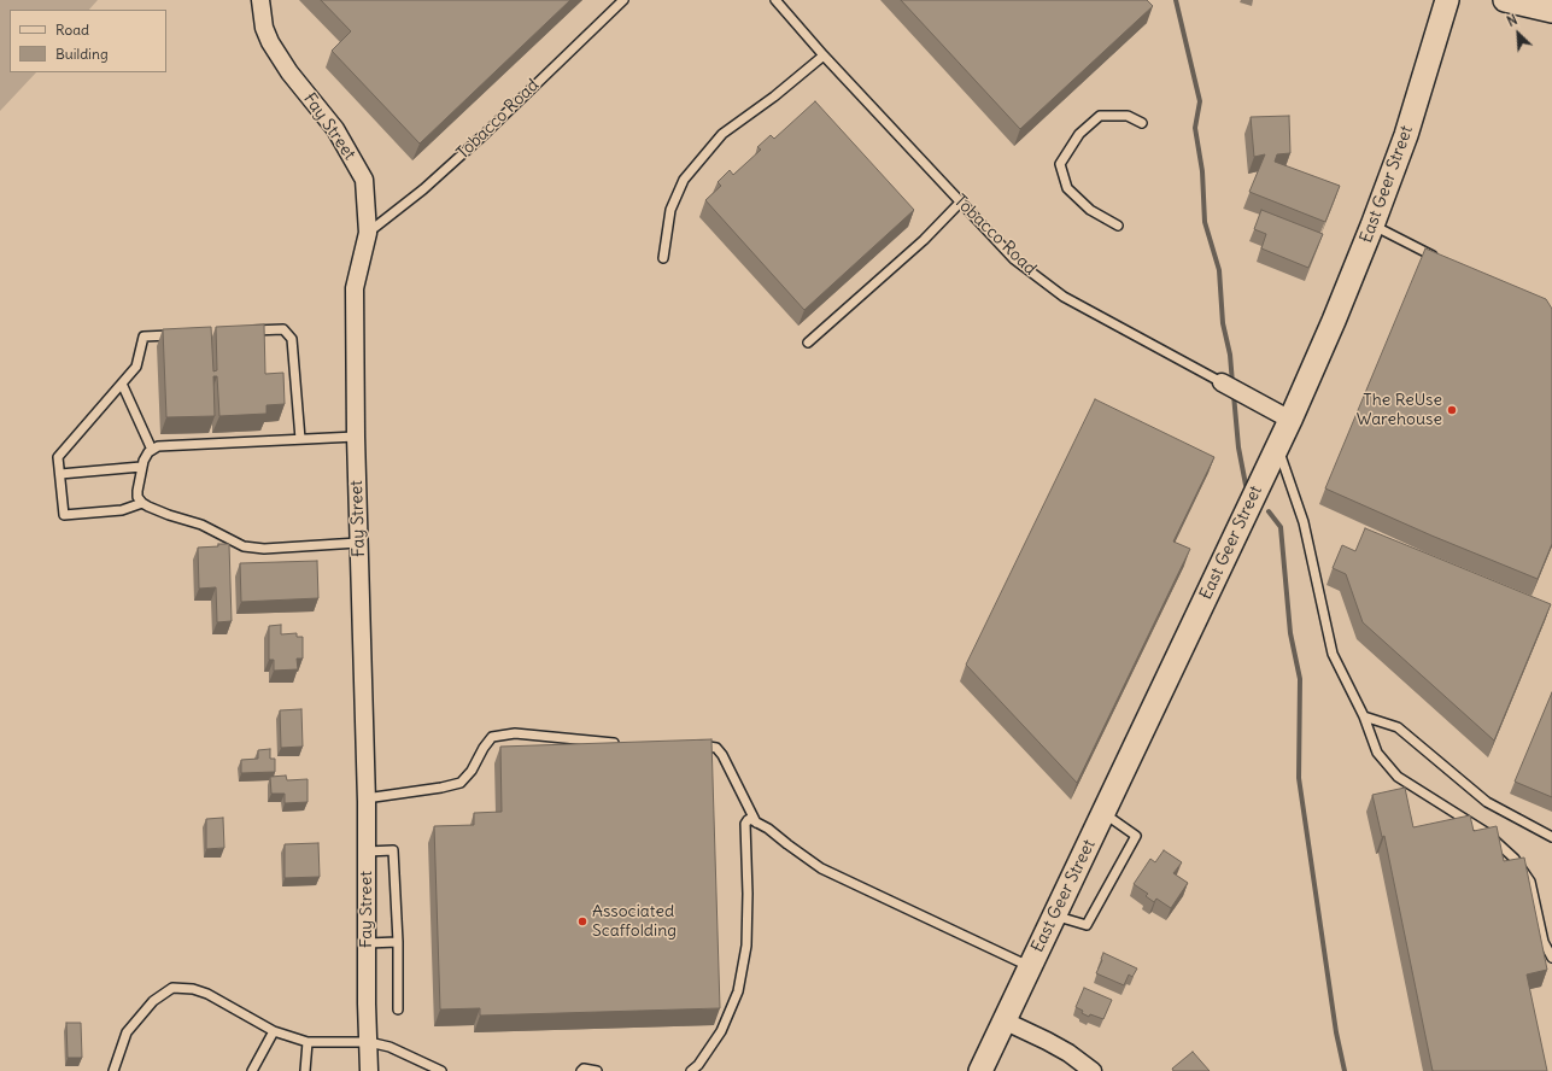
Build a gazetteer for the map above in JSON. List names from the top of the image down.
{
  "streets": {
    "main road": ["East Geer Street"],
    "street": ["Tobacco Road", "Fay Street"]
  },
  "crossings": [
    ["Tobacco Road", "Fay Street"],
    ["Tobacco Road", "East Geer Street"]
  ],
  "places": ["The ReUse Warehouse", "Associated Scaffolding"],
  "legend": ["Road", "Building"],
  "north": "top left"
}
